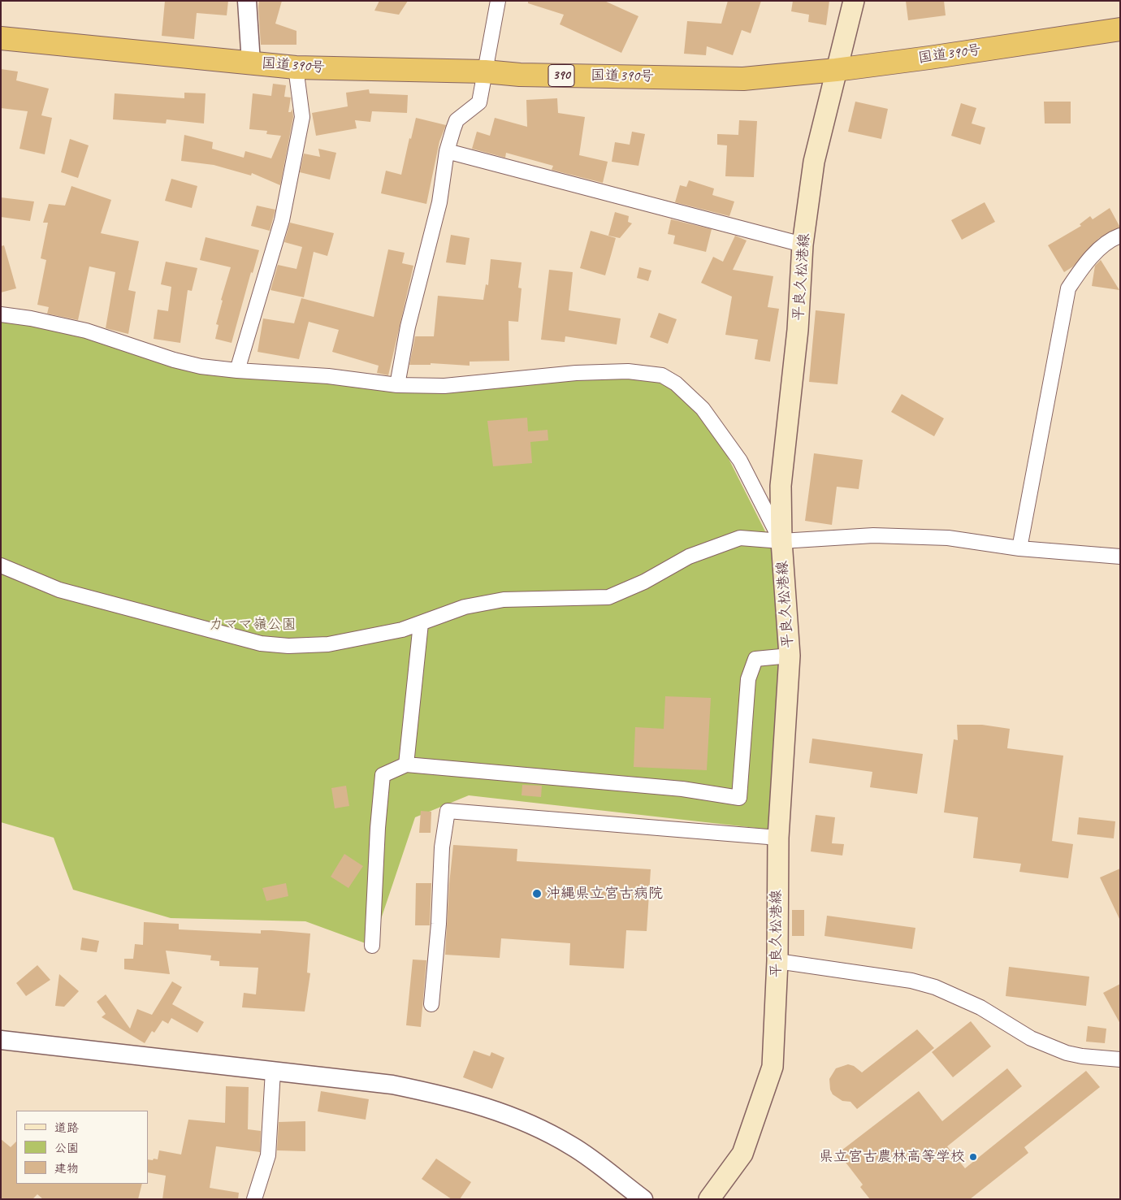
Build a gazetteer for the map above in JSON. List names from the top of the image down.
{
  "streets": {
    "highway": ["国道390号", "390"],
    "main road": ["平良久松港線"]
  },
  "crossings": [
    ["国道390号", "平良久松港線"]
  ],
  "parks": ["カママ嶺公園"],
  "places": ["沖縄県立宮古病院", "県立宮古農林高等学校"],
  "legend": ["道路", "公園", "建物"]
}
